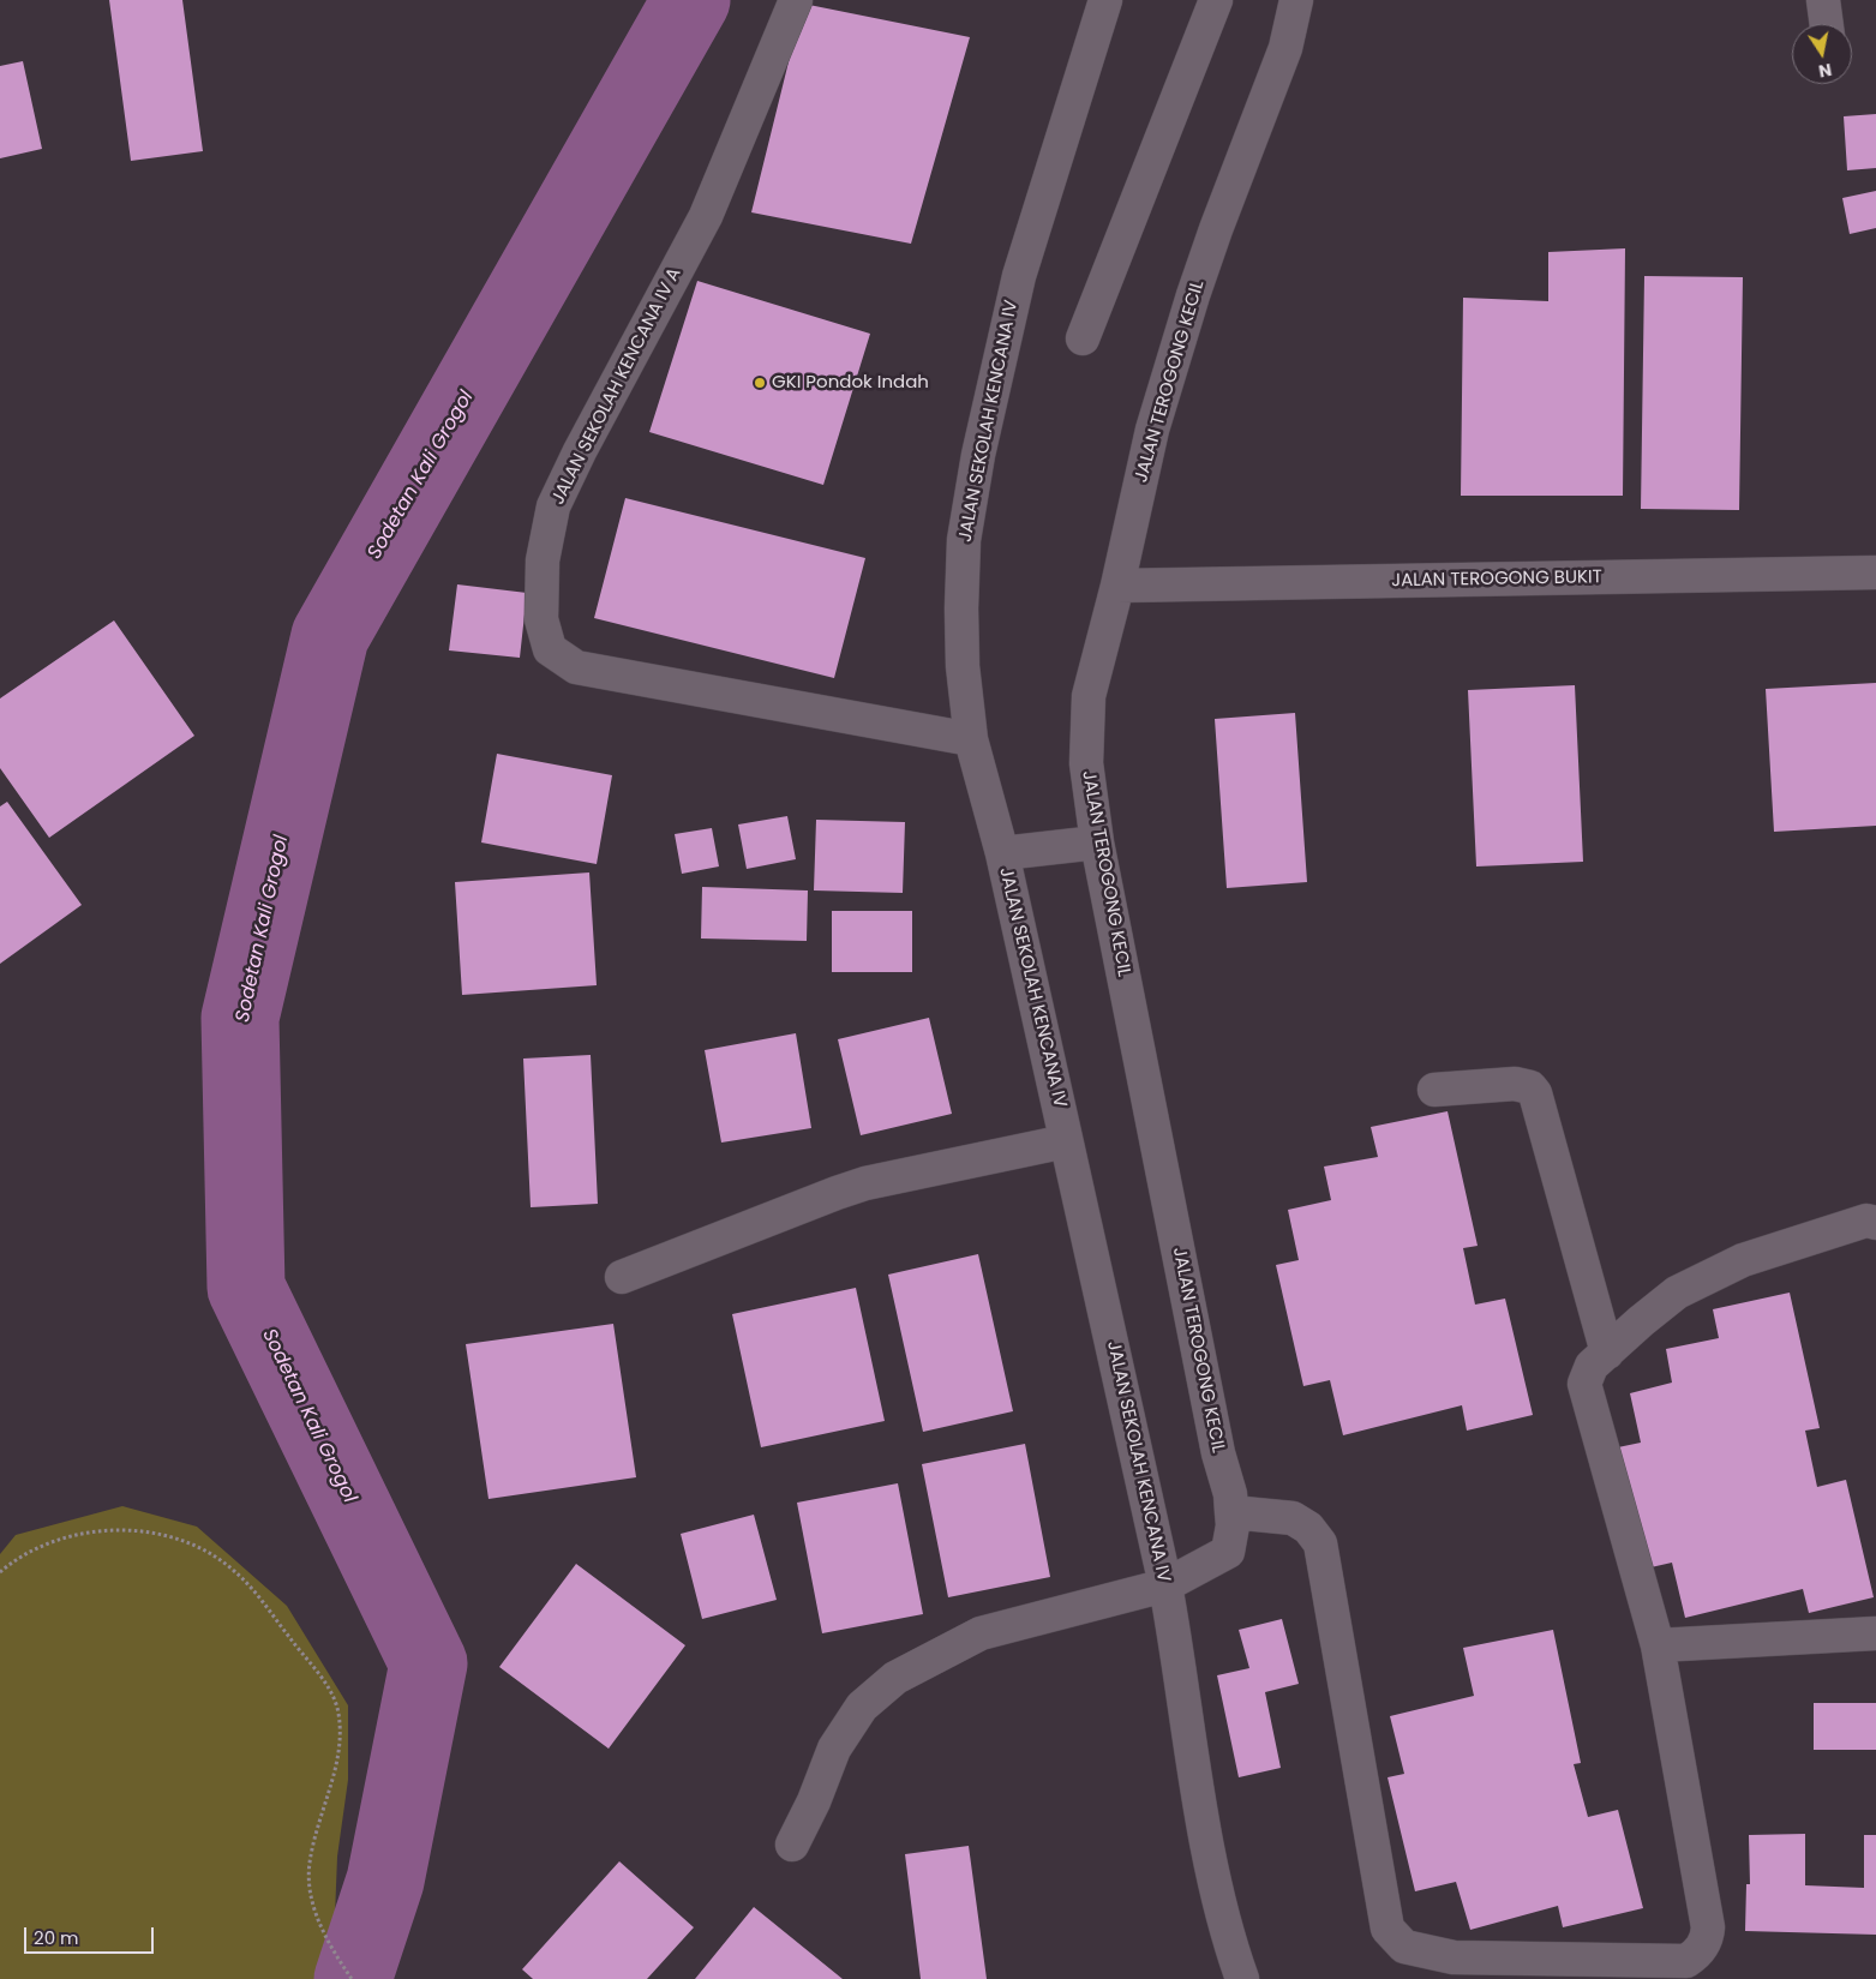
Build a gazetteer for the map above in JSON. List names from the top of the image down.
{
  "streets": {
    "street": [
      "JALAN TEROGONG KECIL",
      "JALAN SEKOLAH KENCANA IV A",
      "JALAN SEKOLAH KENCANA IV",
      "JALAN TEROGONG BUKIT"
    ]
  },
  "crossings": [
    ["JALAN TEROGONG KECIL", "JALAN SEKOLAH KENCANA IV"],
    ["JALAN TEROGONG KECIL", "JALAN TEROGONG BUKIT"],
    ["JALAN SEKOLAH KENCANA IV A", "JALAN SEKOLAH KENCANA IV"]
  ],
  "water": ["Sodetan Kali Grogol"],
  "places": ["GKI Pondok Indah"],
  "scale_bar": "20 m",
  "north": "bottom"
}
